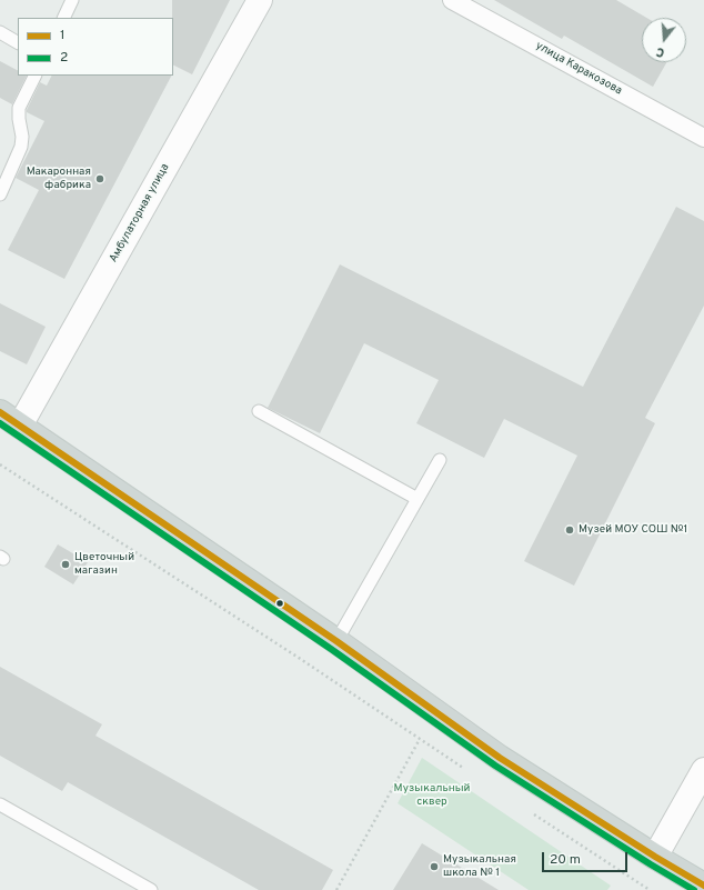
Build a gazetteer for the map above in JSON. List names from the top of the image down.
{
  "streets": {
    "street": ["улица Каракозова", "Амбулаторная улица"]
  },
  "parks": ["Музыкальный сквер"],
  "places": [
    "Макаронная фабрика",
    "Музей МОУ СОШ №1",
    "Цветочный магазин",
    "Музыкальная школа № 1"
  ],
  "lines": ["transit line 1", "transit line 2"],
  "legend": ["1", "2"],
  "scale_bar": "20 m",
  "north": "bottom"
}
